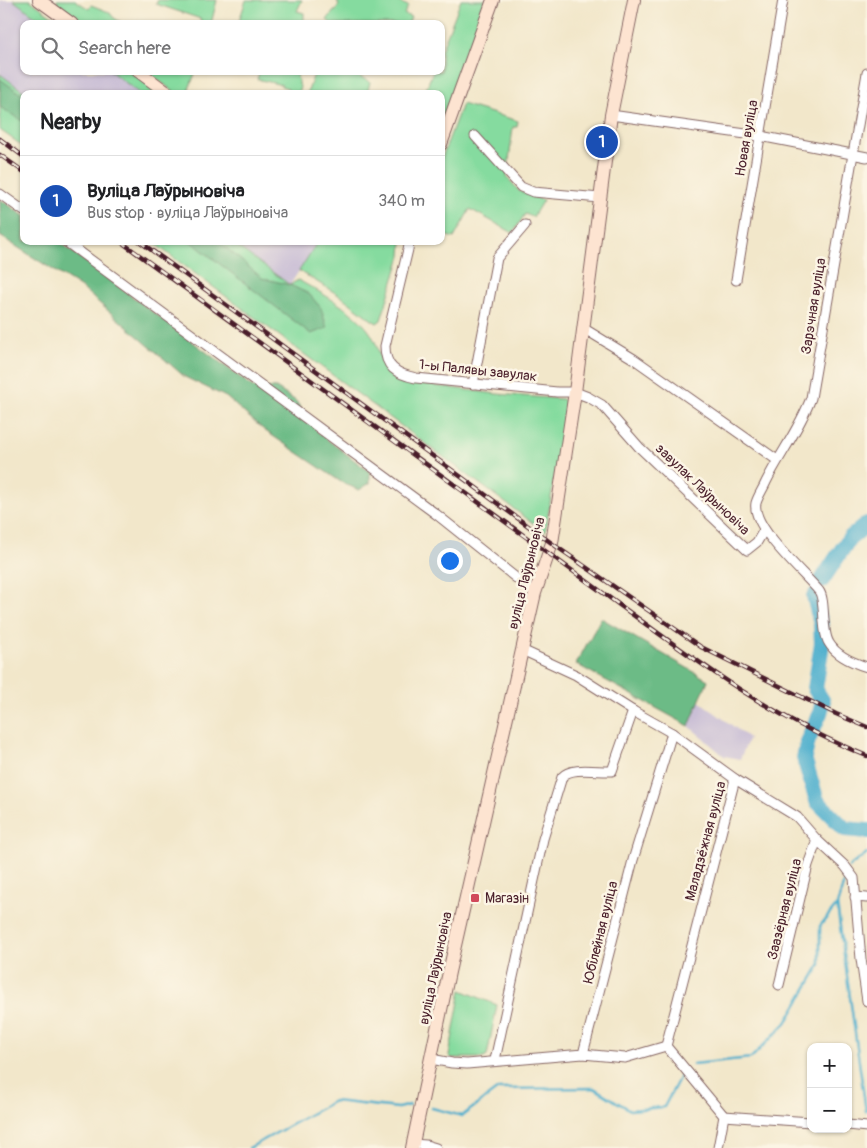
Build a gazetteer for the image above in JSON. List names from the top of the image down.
{
  "streets": {
    "main road": ["вуліца Лаўрыновіча"],
    "street": [
      "Новая вуліца",
      "Зарэчная вуліца",
      "1-ы Палявы завулак",
      "завулак Лаўрыновіча",
      "Маладзёжная вуліца",
      "Заазёрная вуліца",
      "Юбілейная вуліца"
    ]
  },
  "crossings": [
    ["Зарэчная вуліца", "завулак Лаўрыновіча"],
    ["1-ы Палявы завулак", "завулак Лаўрыновіча"],
    ["1-ы Палявы завулак", "вуліца Лаўрыновіча"],
    ["завулак Лаўрыновіча", "вуліца Лаўрыновіча"],
    ["Маладзёжная вуліца", "Заазёрная вуліца"]
  ],
  "places": {
    "transit": ["Магазін"]
  },
  "page": {
    "search": "Search here",
    "heading": "Nearby",
    "pins": "1",
    "list": [
      {
        "mark": "1",
        "name": "Вуліца Лаўрыновіча",
        "note": "Bus stop · вуліца Лаўрыновіча",
        "value": "340 m"
      }
    ],
    "map_buttons": ["+", "−"]
  }
}
